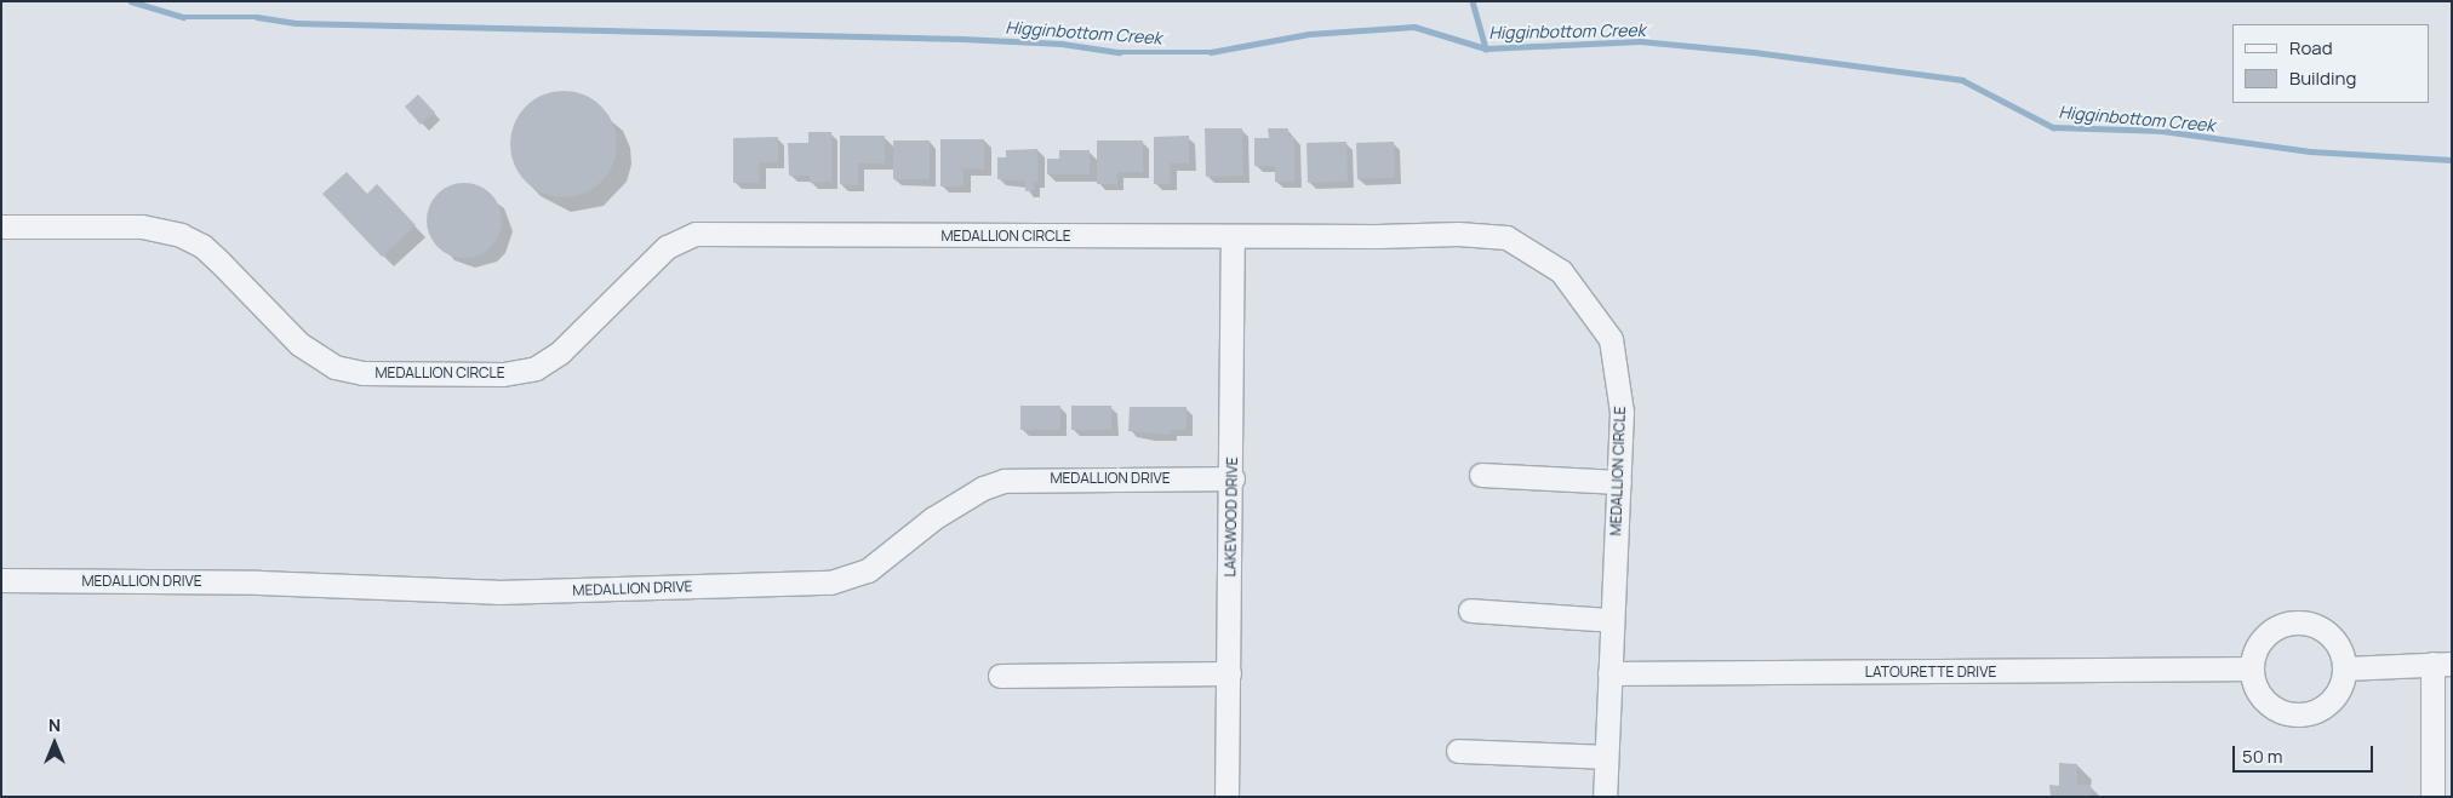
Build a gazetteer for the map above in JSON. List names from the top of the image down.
{
  "streets": {
    "street": [
      "MEDALLION CIRCLE",
      "MEDALLION DRIVE",
      "LAKEWOOD DRIVE",
      "LATOURETTE DRIVE"
    ]
  },
  "crossings": [
    ["MEDALLION CIRCLE", "LAKEWOOD DRIVE"],
    ["MEDALLION CIRCLE", "LATOURETTE DRIVE"],
    ["MEDALLION DRIVE", "LAKEWOOD DRIVE"]
  ],
  "water": ["Higginbottom Creek"],
  "legend": ["Road", "Building"],
  "scale_bar": "50 m",
  "north": "top"
}
